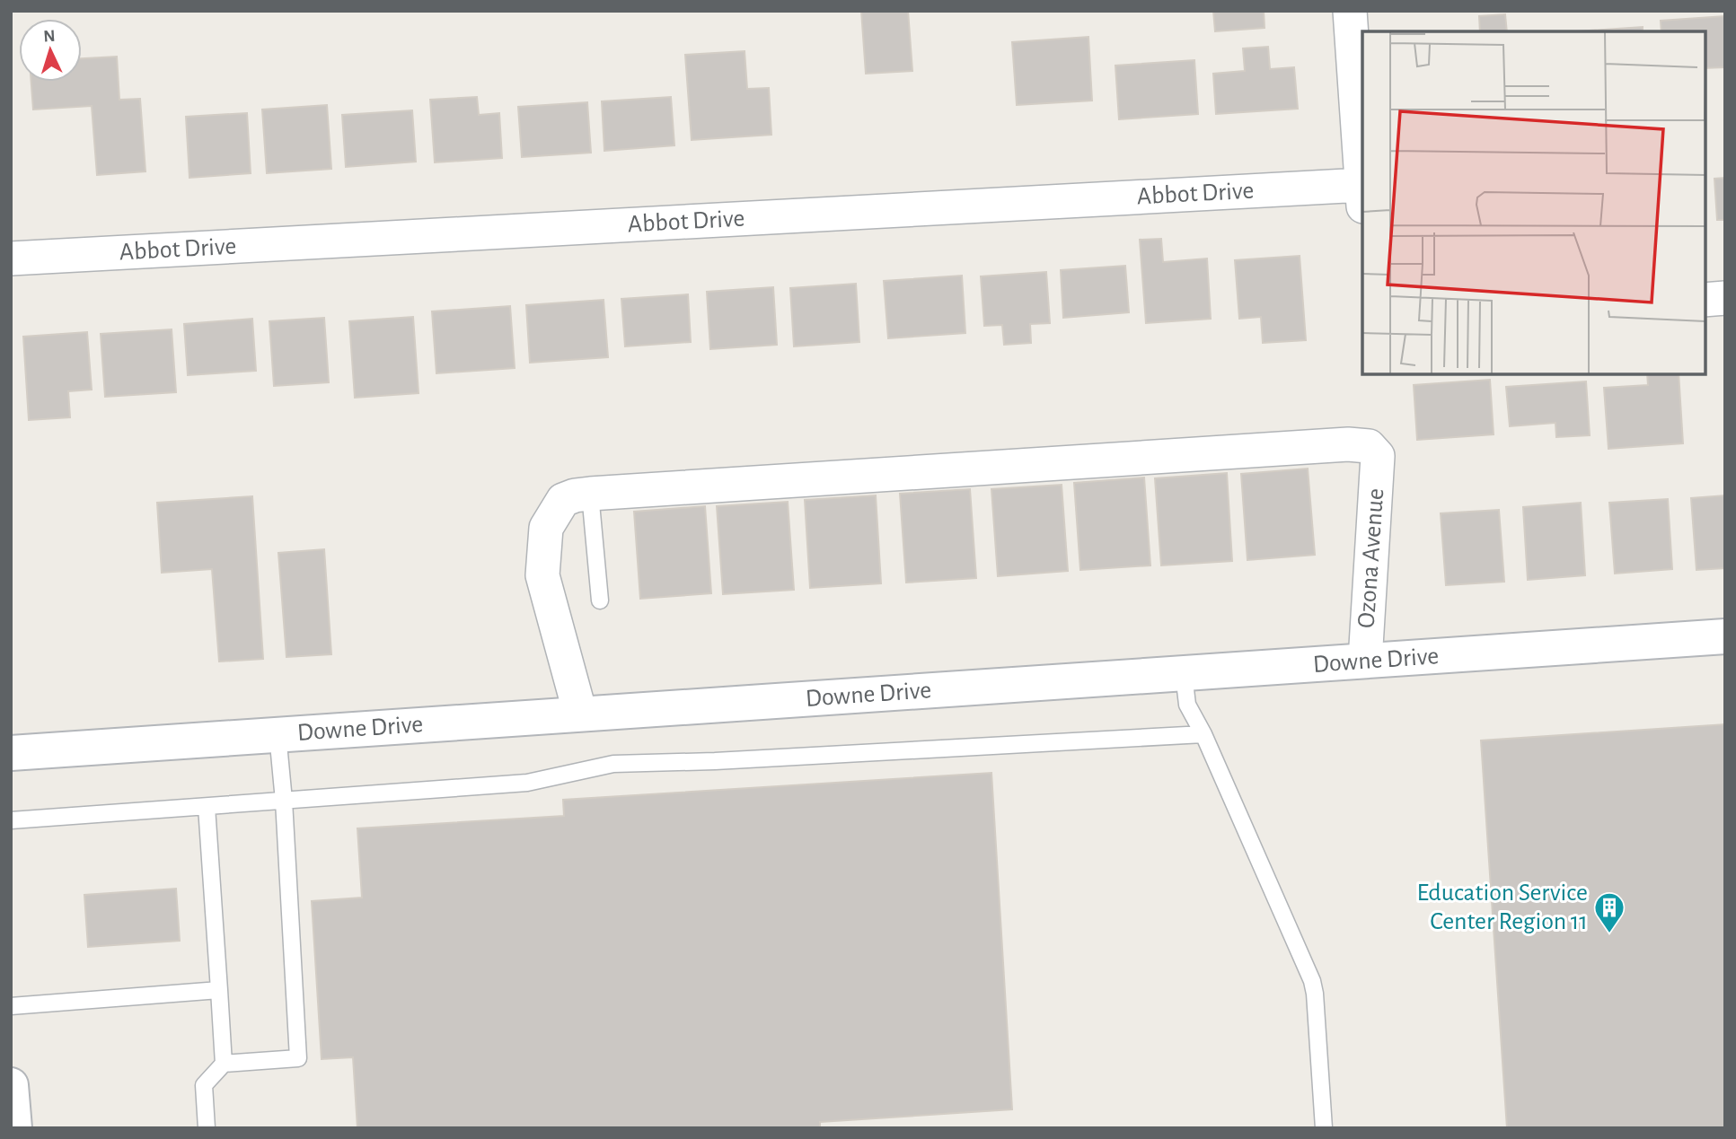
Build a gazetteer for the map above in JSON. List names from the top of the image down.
{
  "streets": {
    "street": ["Abbot Drive", "Ozona Avenue", "Downe Drive"]
  },
  "crossings": [
    ["Ozona Avenue", "Downe Drive"]
  ],
  "places": {
    "building": ["Education Service Center Region 11"]
  },
  "north": "top"
}
